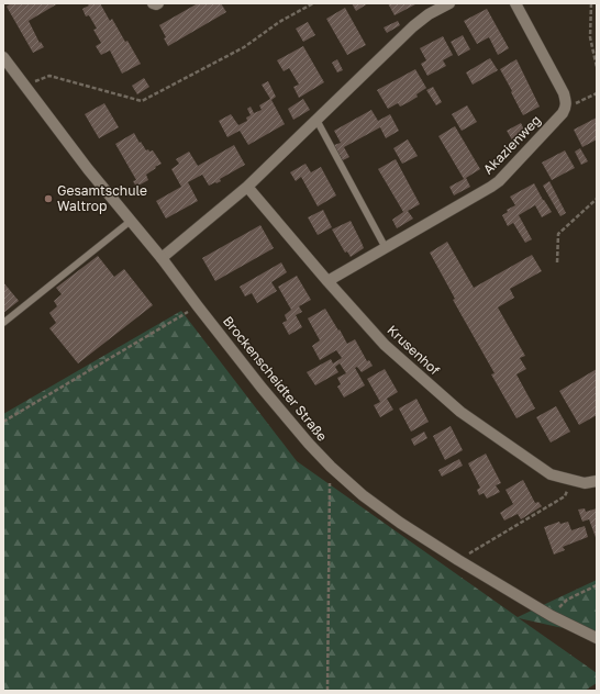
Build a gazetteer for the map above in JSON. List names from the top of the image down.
{
  "streets": {
    "street": ["Akazienweg", "Krusenhof", "Brockenscheidter Straße"]
  },
  "crossings": [
    ["Akazienweg", "Krusenhof"]
  ],
  "places": ["Gesamtschule Waltrop"]
}
